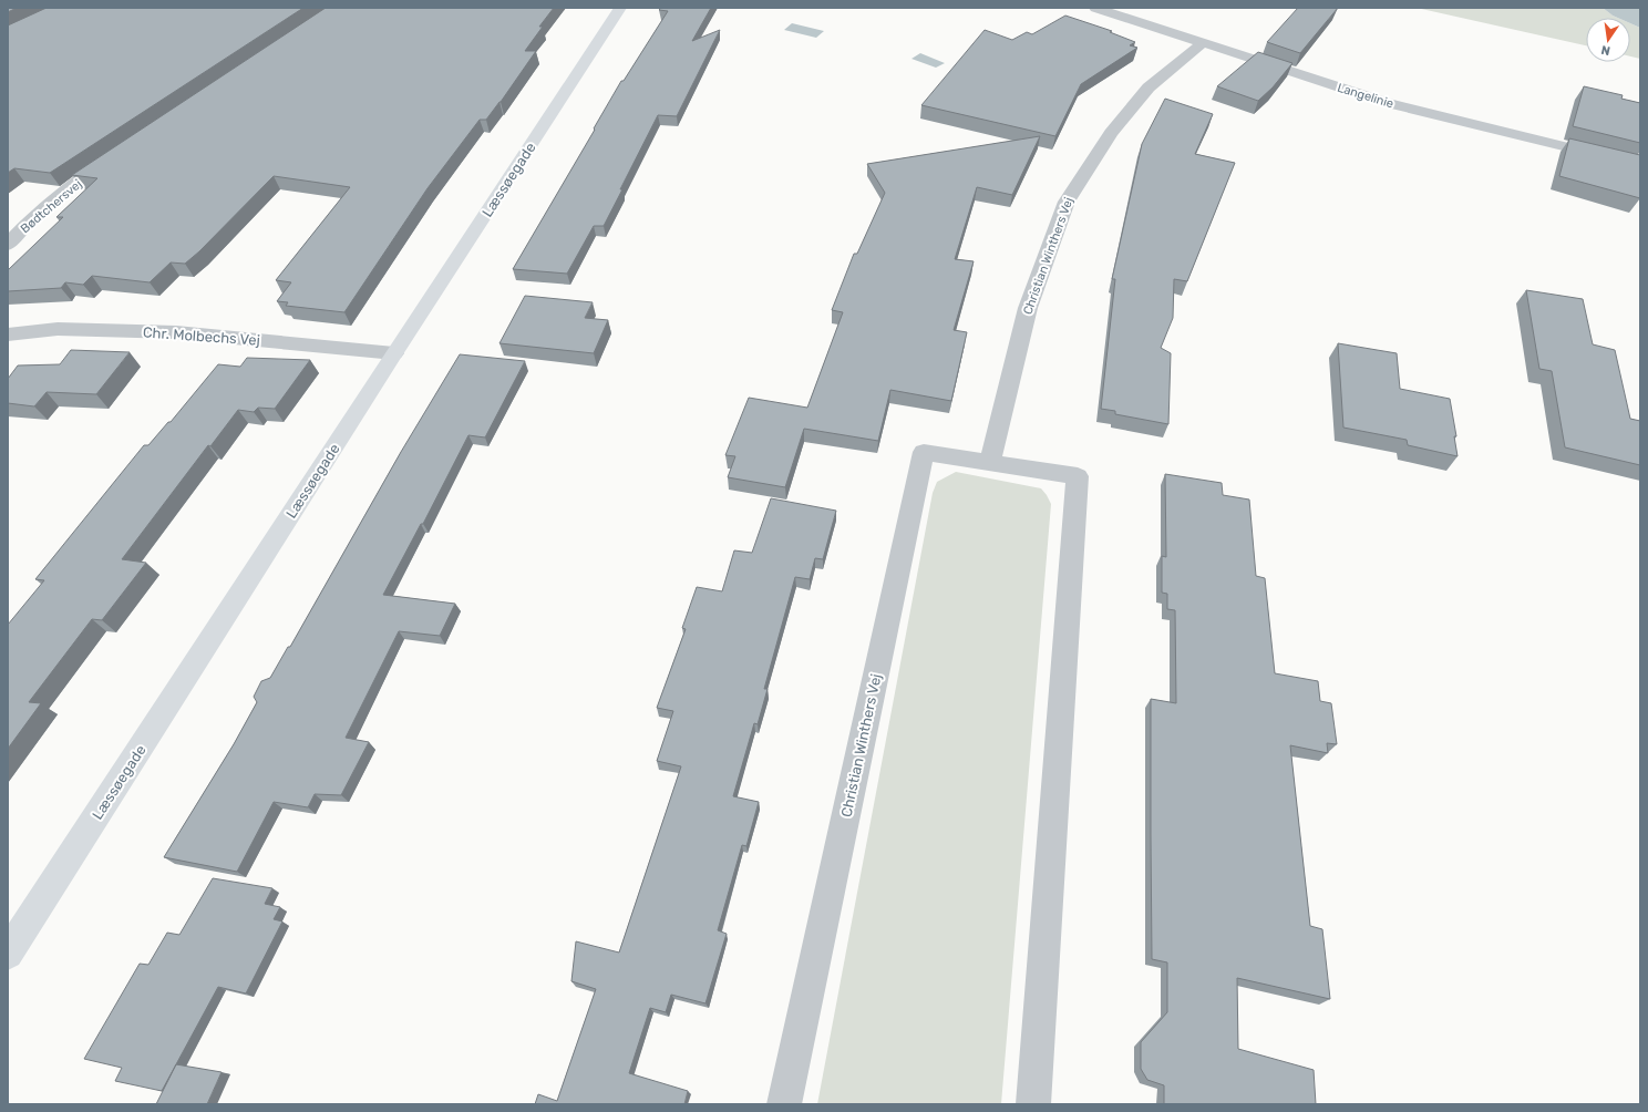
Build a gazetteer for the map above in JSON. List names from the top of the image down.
{
  "streets": {
    "street": [
      "Langelinie",
      "Læssøegade",
      "Bødtchersvej",
      "Christian Winthers Vej",
      "Chr. Molbechs Vej"
    ]
  },
  "crossings": [
    ["Langelinie", "Christian Winthers Vej"],
    ["Læssøegade", "Chr. Molbechs Vej"]
  ],
  "north": "bottom"
}
